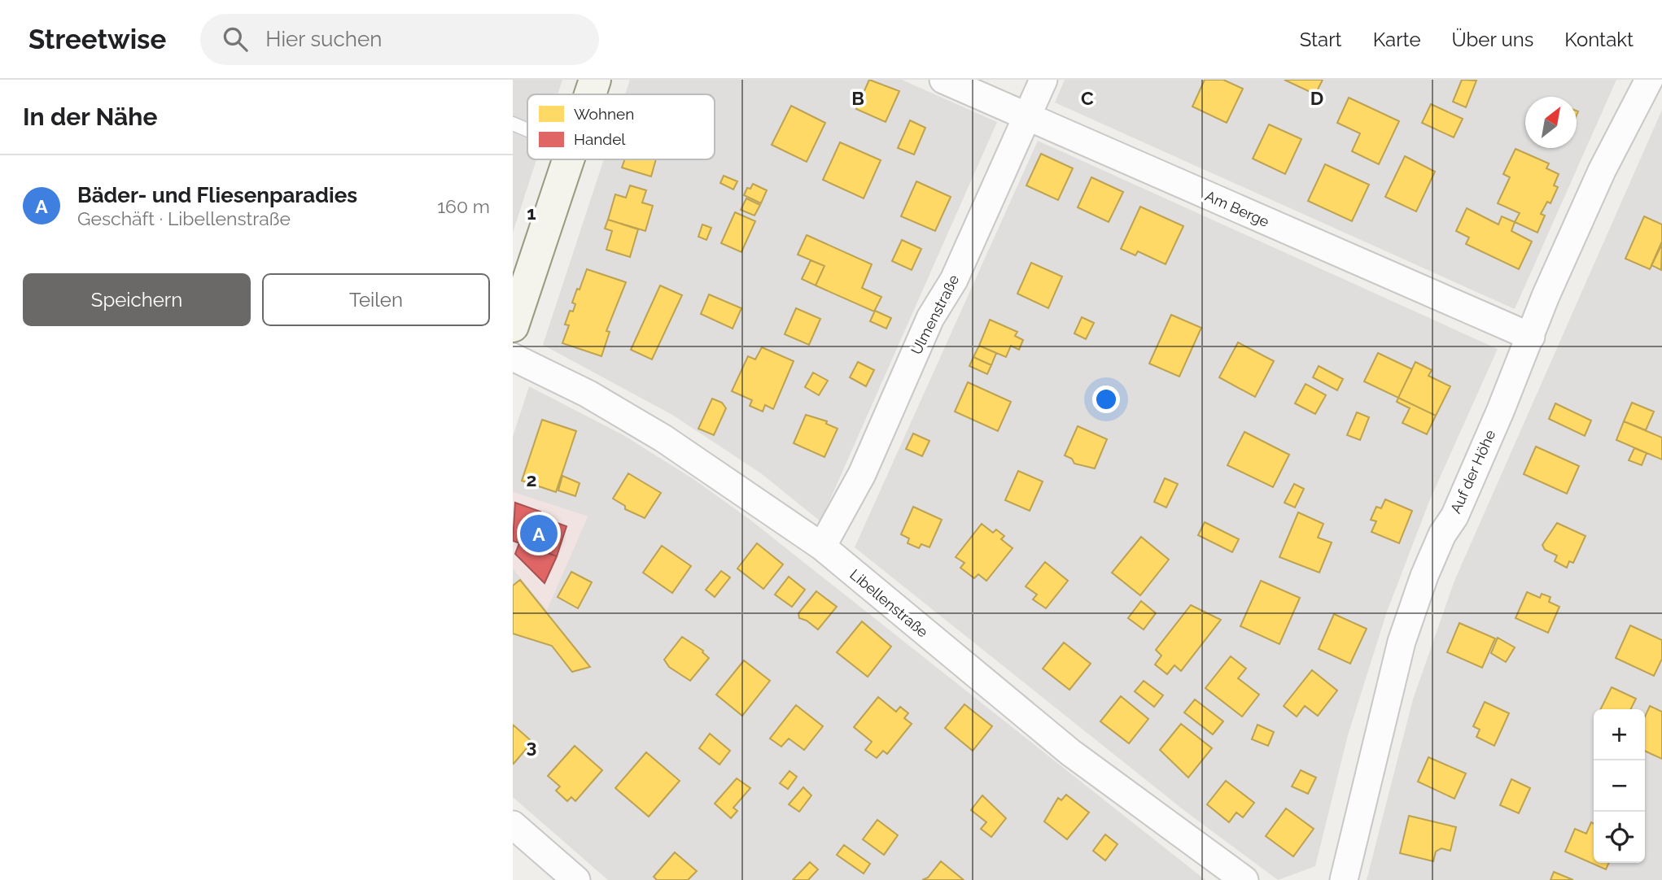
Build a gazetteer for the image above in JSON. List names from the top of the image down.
{
  "streets": {
    "street": [
      "Am Berge",
      "Ulmenstraße",
      "Auf der Höhe",
      "Libellenstraße"
    ]
  },
  "crossings": [
    ["Am Berge", "Ulmenstraße"],
    ["Am Berge", "Auf der Höhe"],
    ["Ulmenstraße", "Libellenstraße"]
  ],
  "legend": ["Wohnen", "Handel"],
  "north": "top right",
  "page": {
    "header": "Streetwise",
    "search": "Hier suchen",
    "nav": [
      "Start",
      "Karte",
      "Über uns",
      "Kontakt"
    ],
    "heading": "In der Nähe",
    "list": [
      {
        "mark": "A",
        "name": "Bäder- und Fliesenparadies",
        "note": "Geschäft · Libellenstraße",
        "value": "160 m"
      }
    ],
    "buttons": ["Speichern", "Teilen"],
    "pins": "A",
    "map_buttons": ["+", "−"]
  },
  "grid": {
    "columns": ["B", "C", "D"],
    "rows": ["1", "2", "3"]
  }
}
